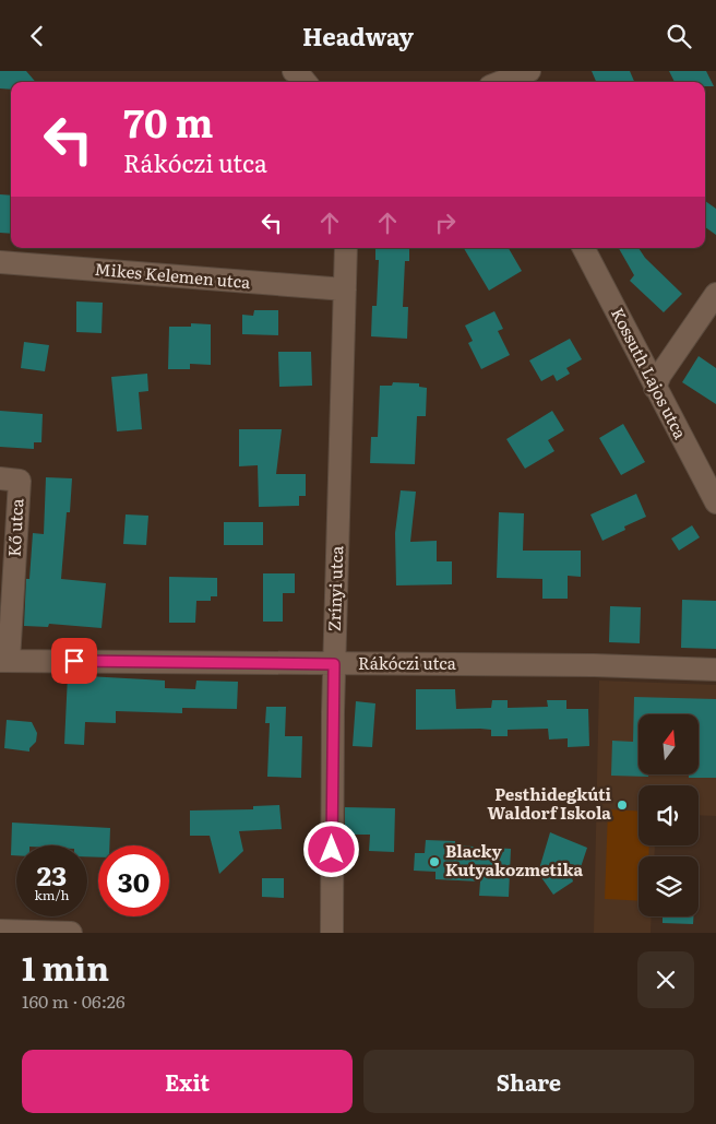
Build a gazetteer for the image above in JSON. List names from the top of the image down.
{
  "streets": {
    "street": [
      "Mikes Kelemen utca",
      "Kossuth Lajos utca",
      "Kő utca",
      "Zrínyi utca",
      "Rákóczi utca"
    ]
  },
  "crossings": [
    ["Mikes Kelemen utca", "Zrínyi utca"],
    ["Kő utca", "Rákóczi utca"],
    ["Zrínyi utca", "Rákóczi utca"]
  ],
  "places": ["Pesthidegkúti Waldorf Iskola", "Blacky Kutyakozmetika"],
  "north": "top",
  "page": {
    "header": "Headway",
    "turn": ["70 m", "Rákóczi utca"],
    "speed": "23 km/h",
    "limit": "30",
    "heading": ["1 min", "160 m · 06:26"],
    "buttons": ["Exit", "Share"]
  }
}
